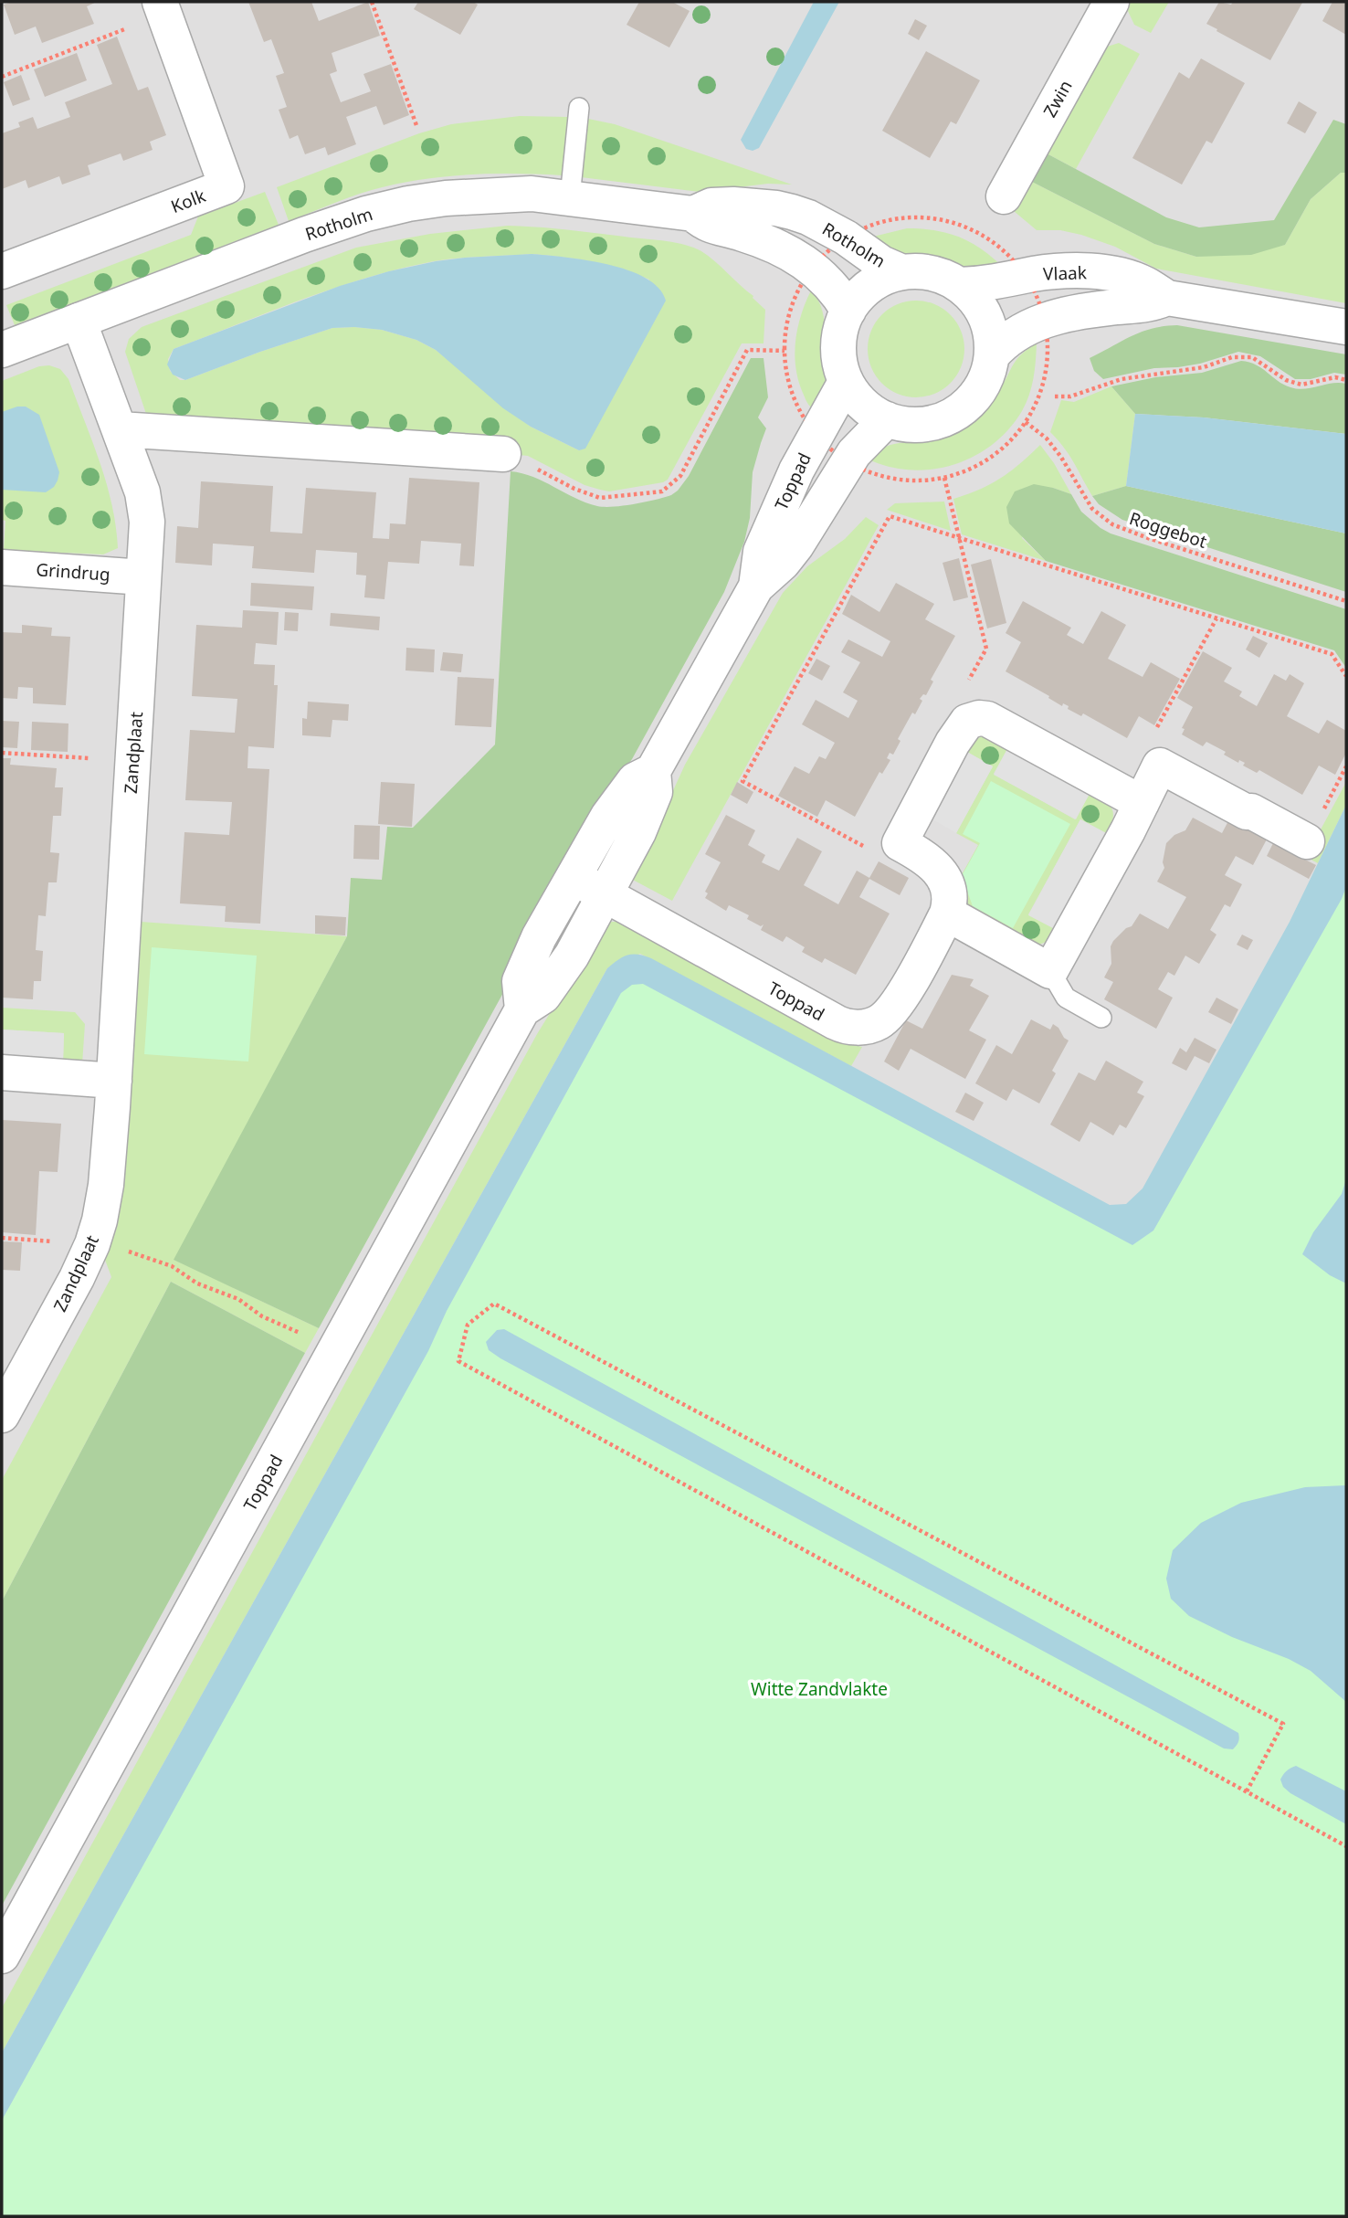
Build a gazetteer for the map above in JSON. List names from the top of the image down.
{
  "streets": {
    "street": [
      "Zwin",
      "Kolk",
      "Rotholm",
      "Vlaak",
      "Toppad",
      "Grindrug",
      "Zandplaat"
    ],
    "path": ["Roggebot"]
  },
  "crossings": [
    ["Rotholm", "Vlaak"],
    ["Rotholm", "Toppad"],
    ["Rotholm", "Zandplaat"],
    ["Vlaak", "Toppad"],
    ["Grindrug", "Zandplaat"]
  ],
  "parks": ["Witte Zandvlakte"]
}
